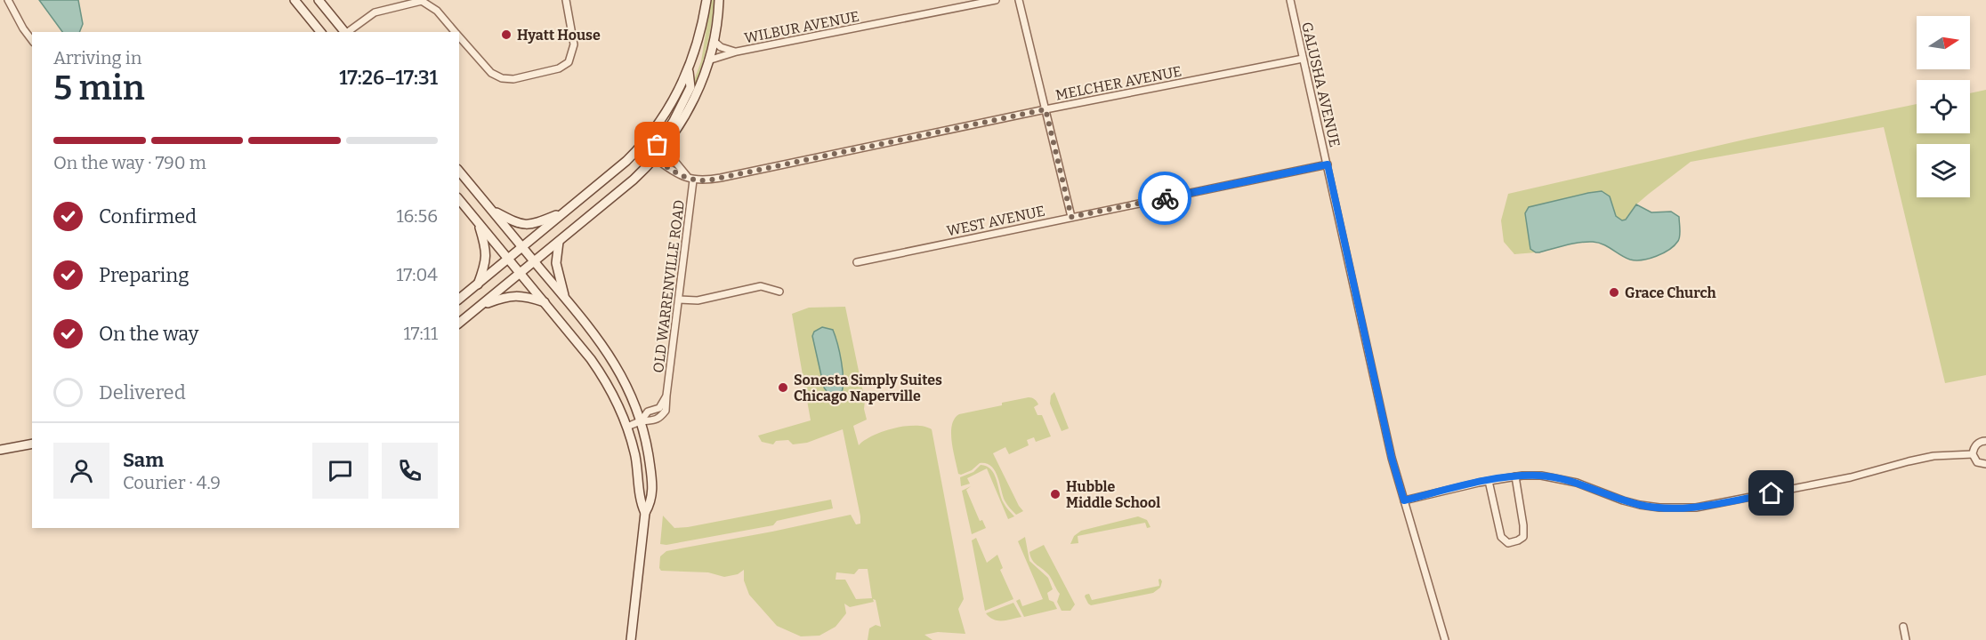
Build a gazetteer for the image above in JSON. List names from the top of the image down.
{
  "streets": {
    "street": [
      "WILBUR AVENUE",
      "MELCHER AVENUE",
      "GALUSHA AVENUE",
      "WEST AVENUE",
      "OLD WARRENVILLE ROAD"
    ]
  },
  "crossings": [
    ["MELCHER AVENUE", "GALUSHA AVENUE"],
    ["MELCHER AVENUE", "OLD WARRENVILLE ROAD"],
    ["GALUSHA AVENUE", "WEST AVENUE"]
  ],
  "places": [
    "Hyatt House",
    "Grace Church",
    "Sonesta Simply Suites Chicago Naperville",
    "Hubble Middle School"
  ],
  "north": "right",
  "page": {
    "heading": ["5 min", "Arriving in", "17:26–17:31"],
    "panel": ["Sam", "Courier · 4.9"],
    "bar": "On the way · 790 m",
    "list": [
      ["Confirmed", "16:56"],
      ["Preparing", "17:04"],
      ["On the way", "17:11"],
      "Delivered"
    ]
  }
}
